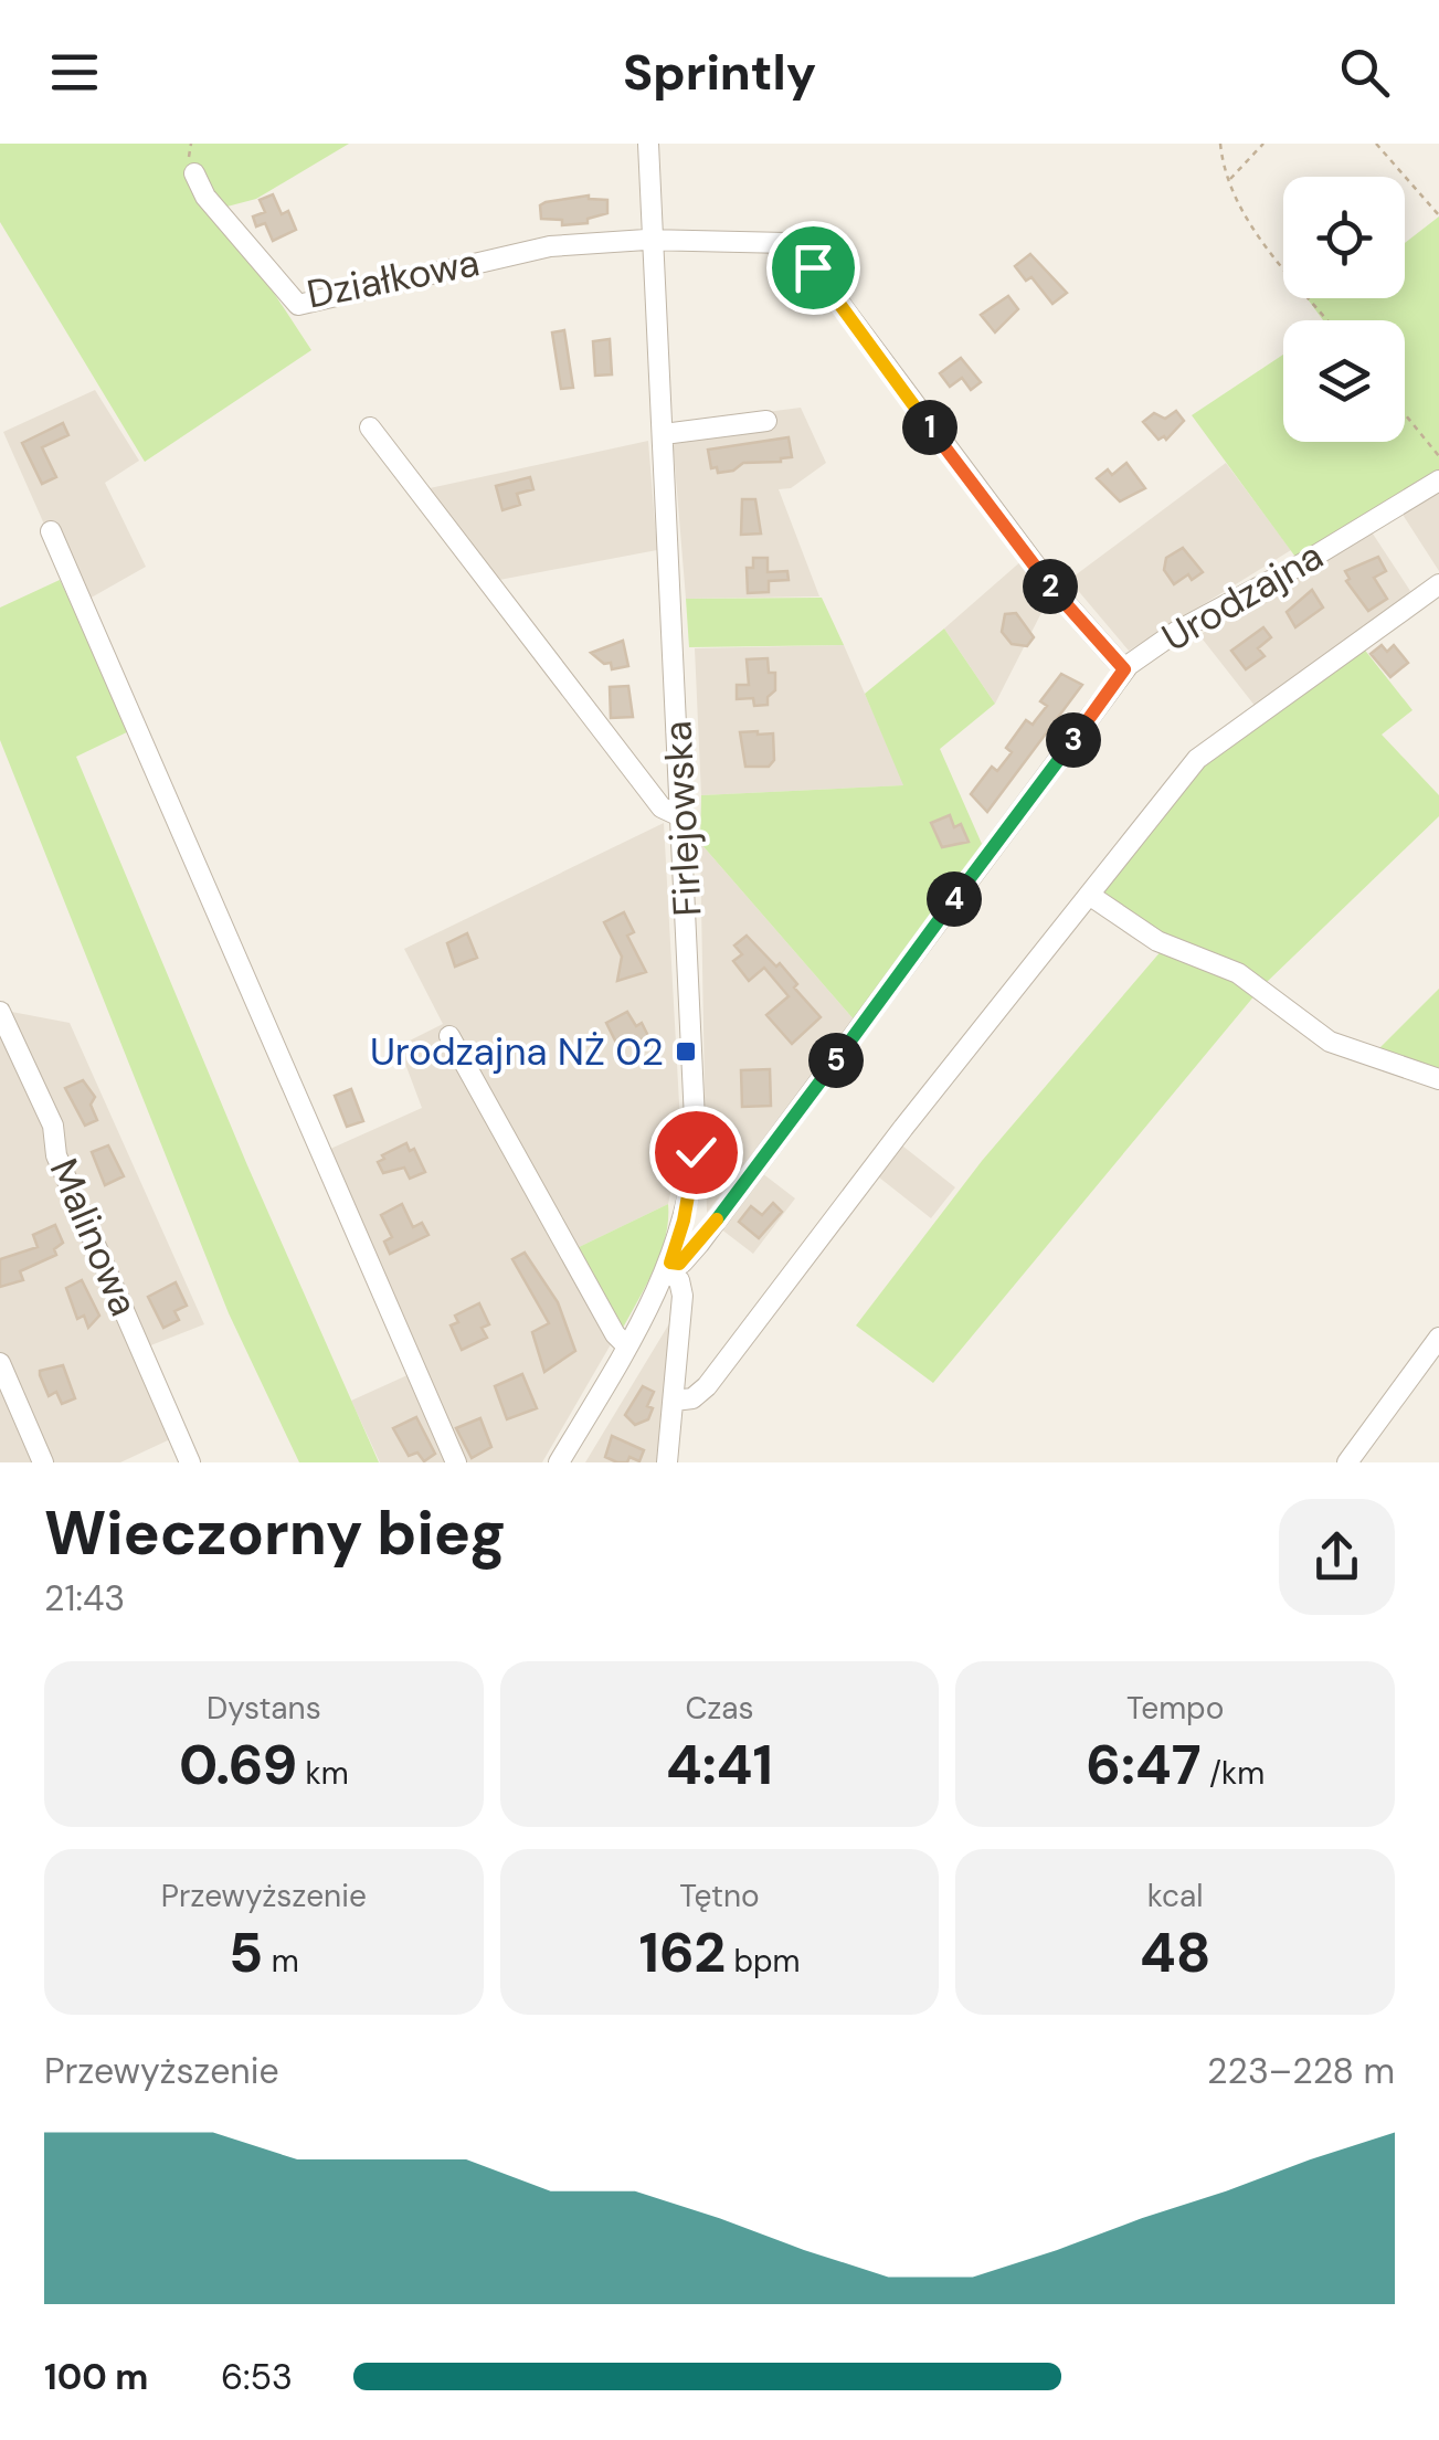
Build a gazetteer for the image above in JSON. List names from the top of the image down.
{
  "streets": {
    "street": [
      "Działkowa",
      "Urodzajna",
      "Firlejowska",
      "Malinowa"
    ]
  },
  "crossings": [
    ["Działkowa", "Firlejowska"],
    ["Urodzajna", "Firlejowska"]
  ],
  "places": {
    "transit": ["Urodzajna NŻ 02"]
  },
  "page": {
    "header": "Sprintly",
    "pins": [
      "1",
      "2",
      "3",
      "4",
      "5"
    ],
    "heading": ["Wieczorny bieg", "21:43"],
    "stats": [
      ["Dystans", "0.69 km"],
      ["Czas", "4:41"],
      ["Tempo", "6:47 /km"],
      ["Przewyższenie", "5 m"],
      ["Tętno", "162 bpm"],
      ["kcal", "48"]
    ],
    "chart": ["Przewyższenie", "223–228 m"],
    "list": [
      {
        "name": "100 m",
        "note": "6:53"
      }
    ]
  }
}
